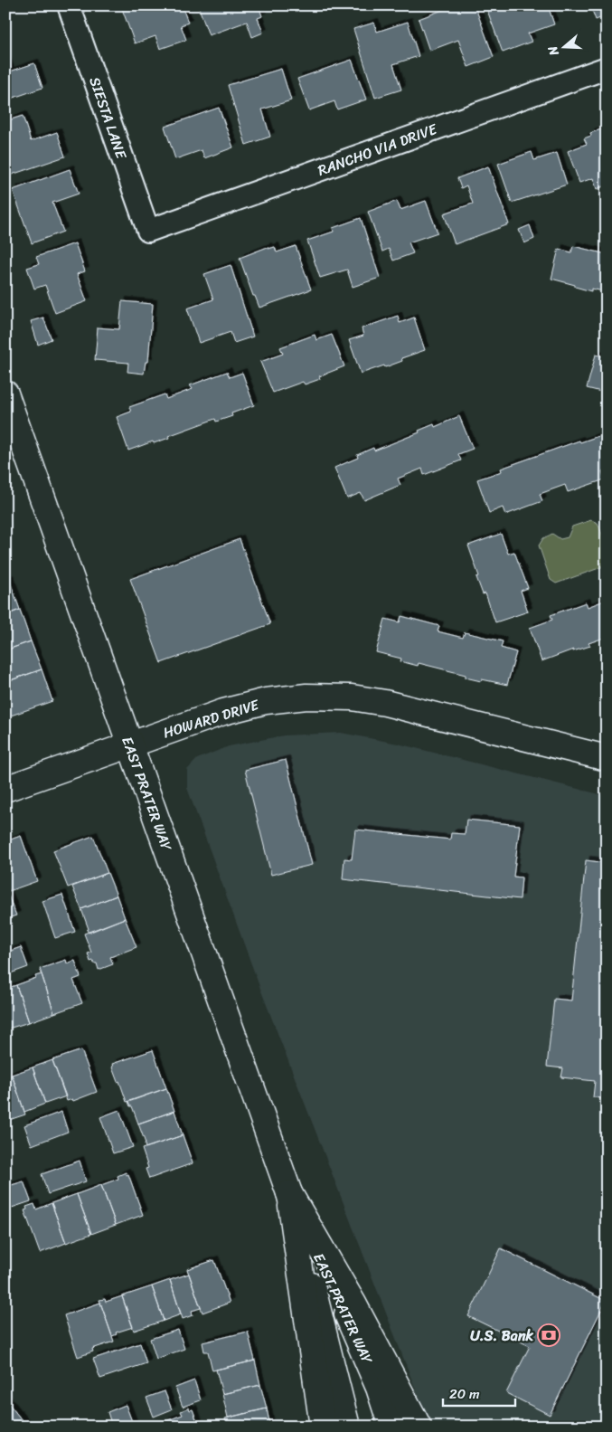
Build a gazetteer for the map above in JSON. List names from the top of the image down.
{
  "streets": {
    "main road": ["HOWARD DRIVE", "EAST PRATER WAY"],
    "street": ["SIESTA LANE", "RANCHO VIA DRIVE"]
  },
  "crossings": [
    ["SIESTA LANE", "RANCHO VIA DRIVE"],
    ["HOWARD DRIVE", "EAST PRATER WAY"]
  ],
  "places": {
    "bank": ["U.S. Bank"]
  },
  "scale_bar": "20 m",
  "north": "left"
}
